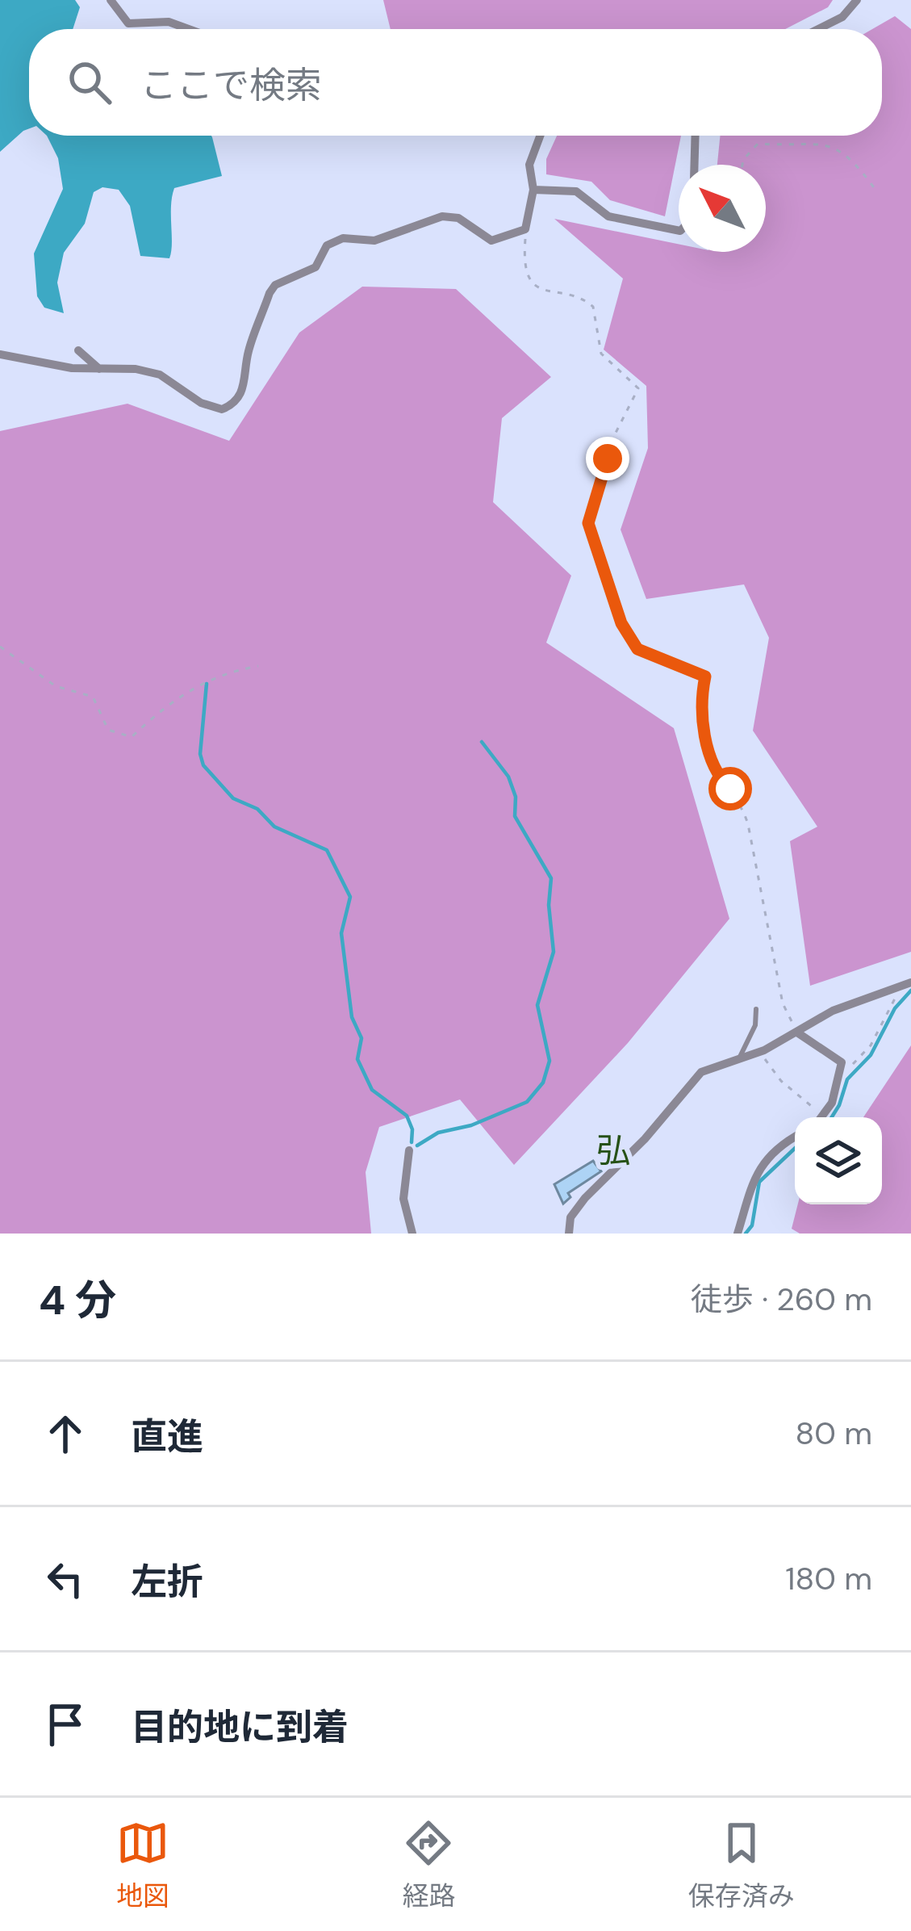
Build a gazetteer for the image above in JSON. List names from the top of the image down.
{
  "districts": ["弘"],
  "north": "top left",
  "page": {
    "search": "ここで検索",
    "heading": ["4 分", "徒歩 · 260 m"],
    "list": [
      ["直進", "80 m"],
      ["左折", "180 m"],
      "目的地に到着"
    ],
    "nav": ["地図", "経路", "保存済み"]
  }
}
